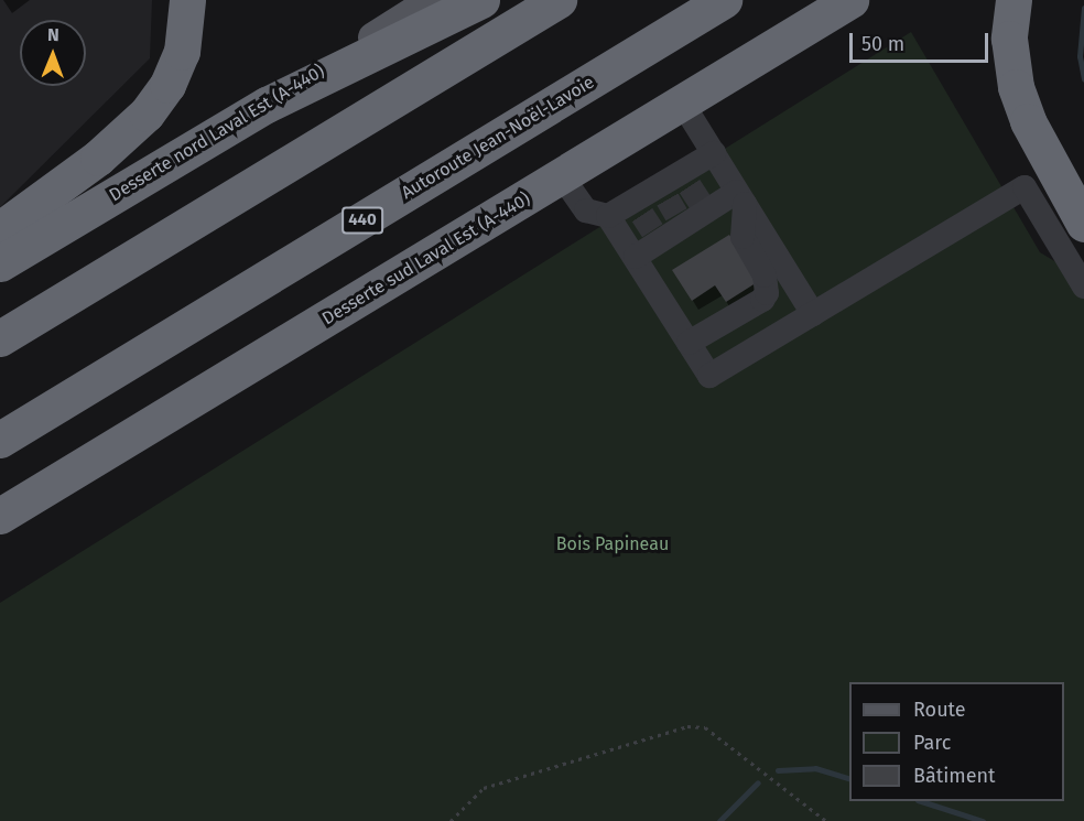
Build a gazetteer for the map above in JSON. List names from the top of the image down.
{
  "streets": {
    "highway": [
      "Desserte nord Laval Est (A-440)",
      "Autoroute Jean-Noël-Lavoie",
      "440",
      "Desserte sud Laval Est (A-440)"
    ]
  },
  "parks": ["Bois Papineau"],
  "legend": ["Route", "Parc", "Bâtiment"],
  "scale_bar": "50 m",
  "north": "top"
}
